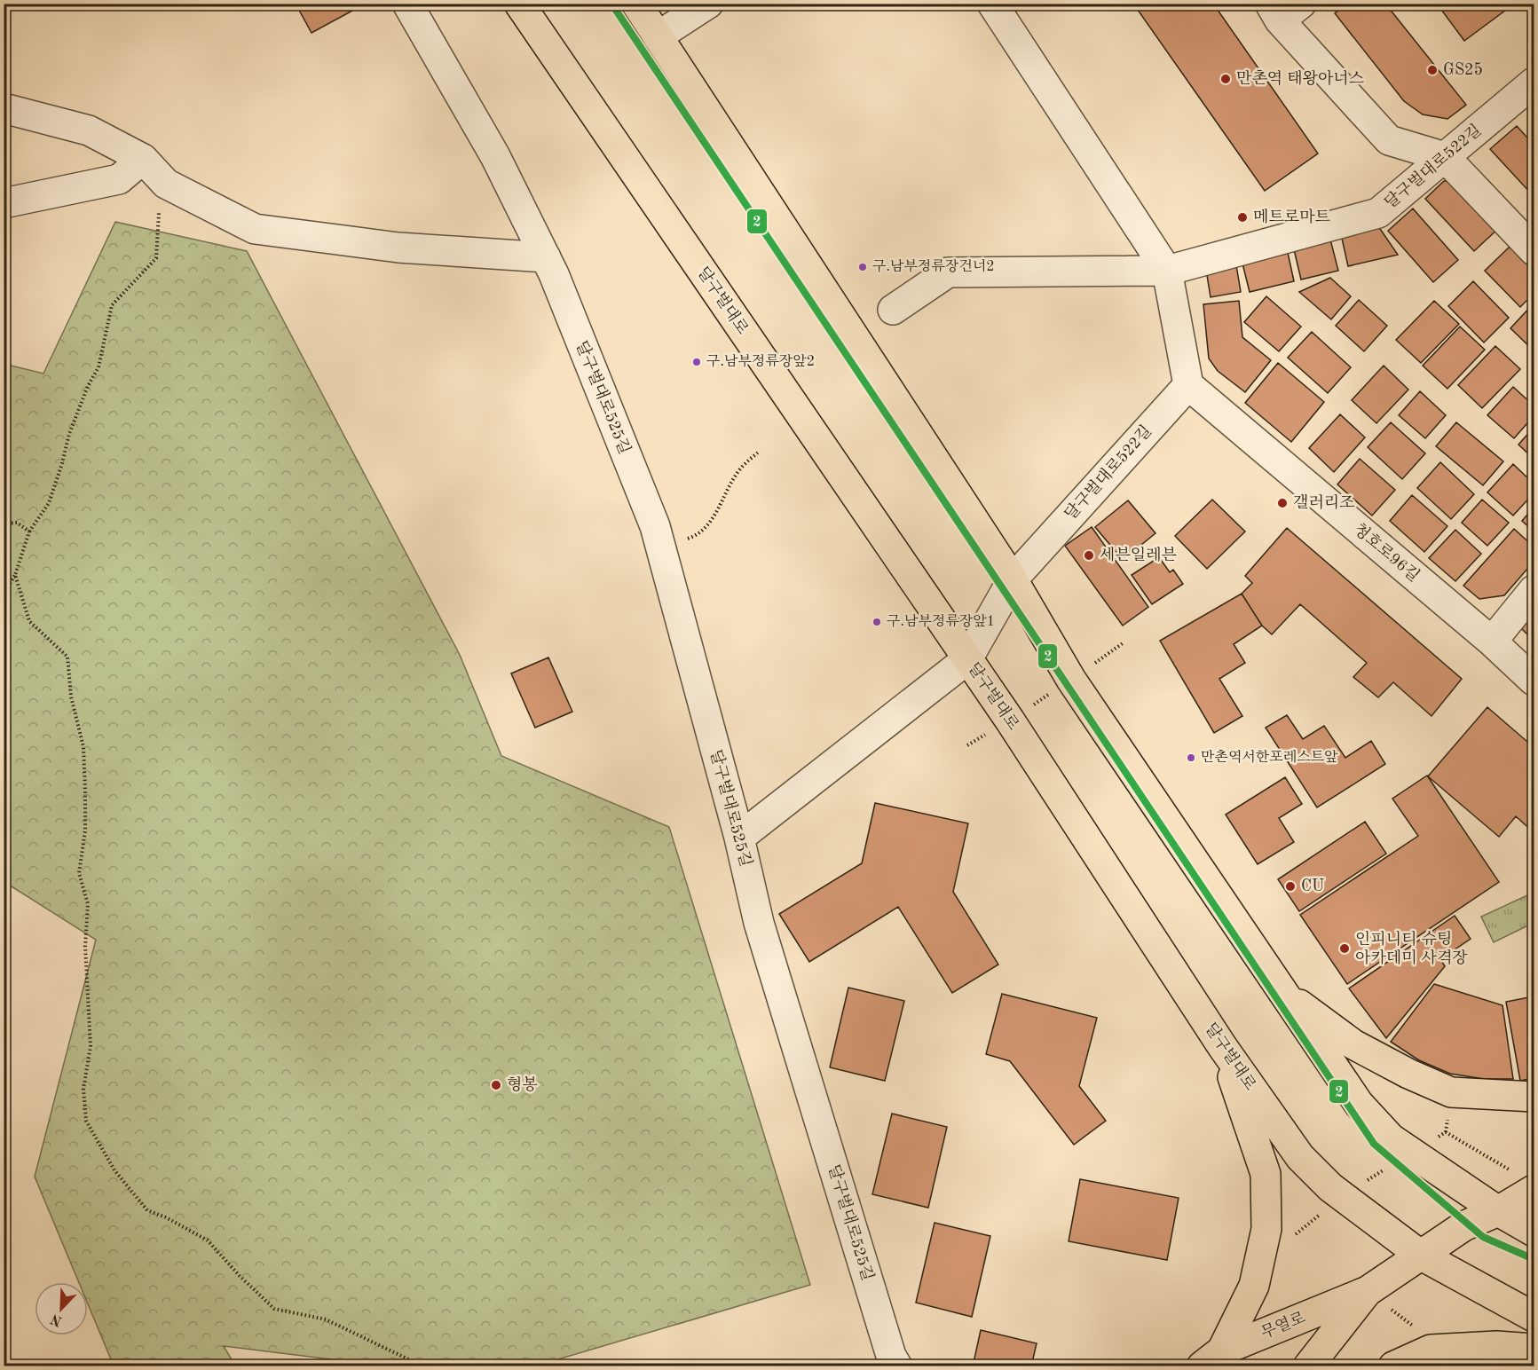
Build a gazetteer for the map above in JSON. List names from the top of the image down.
{
  "streets": {
    "main road": ["달구벌대로", "무열로"],
    "street": ["달구벌대로522길", "달구벌대로525길", "청호로96길"]
  },
  "crossings": [
    ["달구벌대로522길", "달구벌대로"],
    ["달구벌대로522길", "청호로96길"],
    ["달구벌대로", "무열로"]
  ],
  "places": [
    "GS25",
    "만촌역 태왕아너스",
    "메트로마트",
    "구.남부정류장건너2",
    "구.남부정류장앞2",
    "갤러리조",
    "세븐일레븐",
    "구.남부정류장앞1",
    "만촌역서한포레스트앞",
    "CU",
    "인피니티 슈팅 아카데미 사격장",
    "형봉"
  ],
  "lines": ["transit line 2"],
  "north": "bottom left"
}
